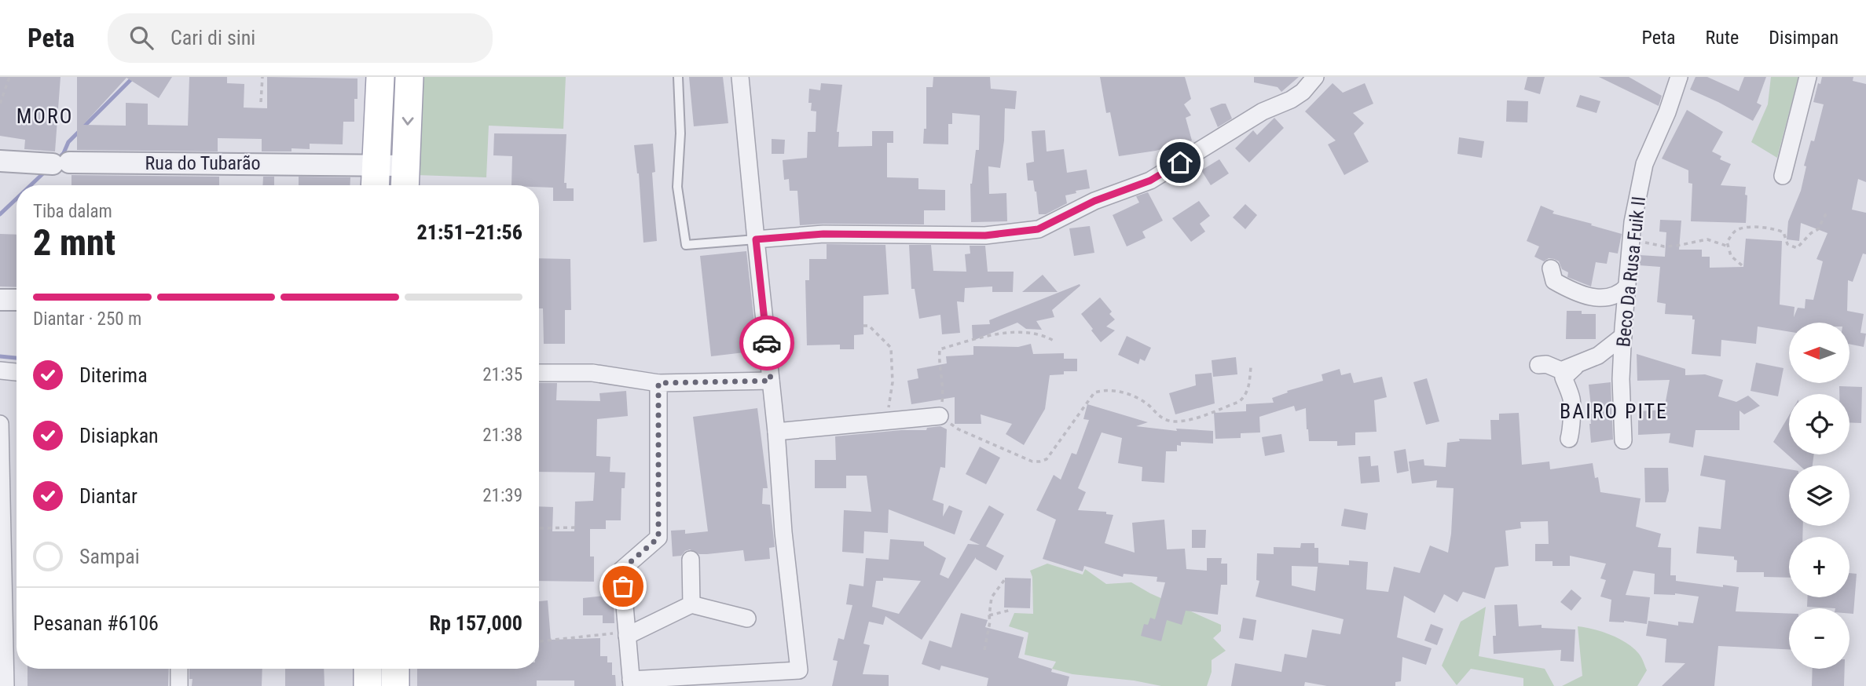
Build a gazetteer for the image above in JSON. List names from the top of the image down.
{
  "streets": {
    "street": ["Rua do Tubarão", "Beco Da Rusa Fuik II"]
  },
  "districts": ["MORO", "BAIRO PITE"],
  "north": "left",
  "page": {
    "header": "Peta",
    "search": "Cari di sini",
    "nav": ["Peta", "Rute", "Disimpan"],
    "heading": ["2 mnt", "Tiba dalam", "21:51–21:56"],
    "panel": ["Pesanan #6106", "Rp 157,000"],
    "bar": "Diantar · 250 m",
    "map_buttons": ["+", "−"],
    "list": [
      ["Diterima", "21:35"],
      ["Disiapkan", "21:38"],
      ["Diantar", "21:39"],
      "Sampai"
    ]
  }
}
